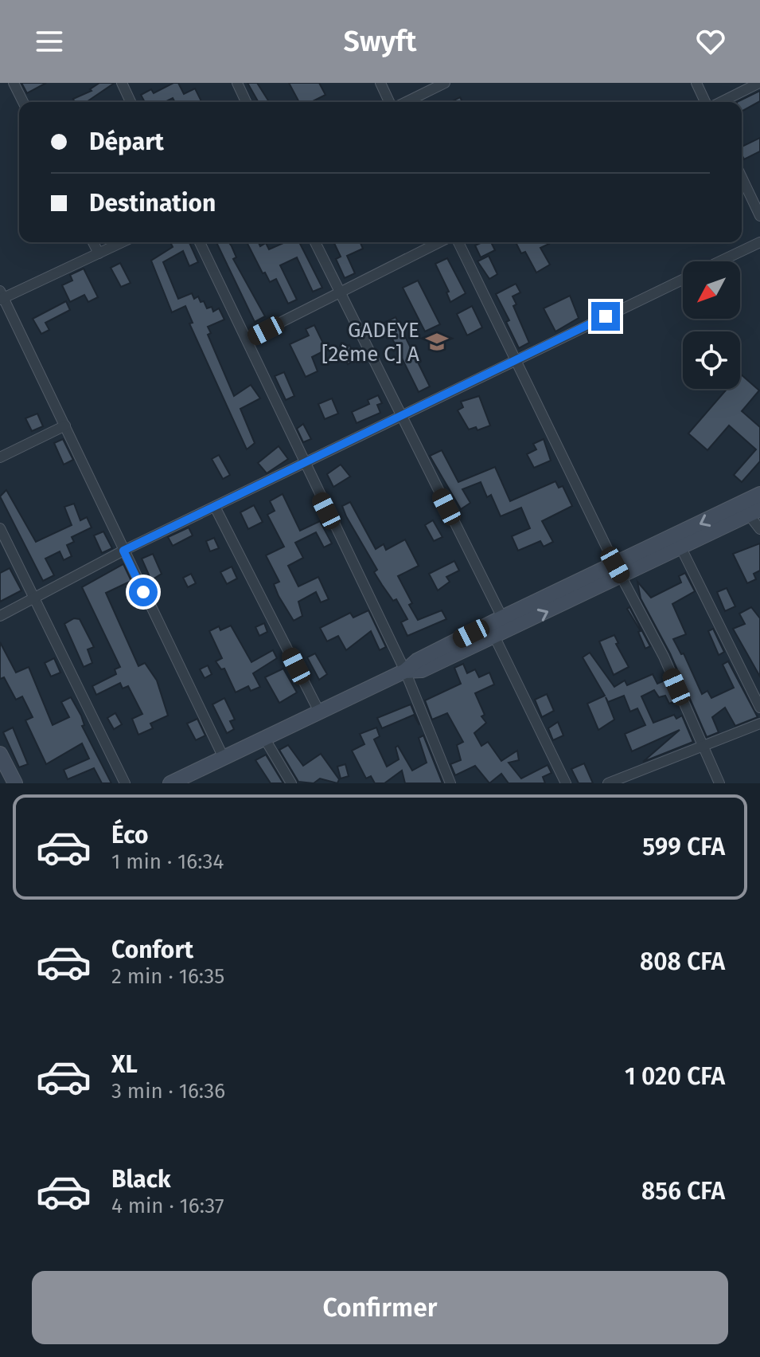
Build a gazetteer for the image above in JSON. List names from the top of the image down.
{
  "places": {
    "school or university": ["GADEYE [2ème C] A"]
  },
  "north": "bottom left",
  "page": {
    "header": "Swyft",
    "banner": ["Départ", "Destination"],
    "list": [
      {
        "name": "Éco",
        "note": "1 min · 16:34",
        "value": "599 CFA"
      },
      {
        "name": "Confort",
        "note": "2 min · 16:35",
        "value": "808 CFA"
      },
      {
        "name": "XL",
        "note": "3 min · 16:36",
        "value": "1 020 CFA"
      },
      {
        "name": "Black",
        "note": "4 min · 16:37",
        "value": "856 CFA"
      }
    ],
    "buttons": "Confirmer"
  }
}
